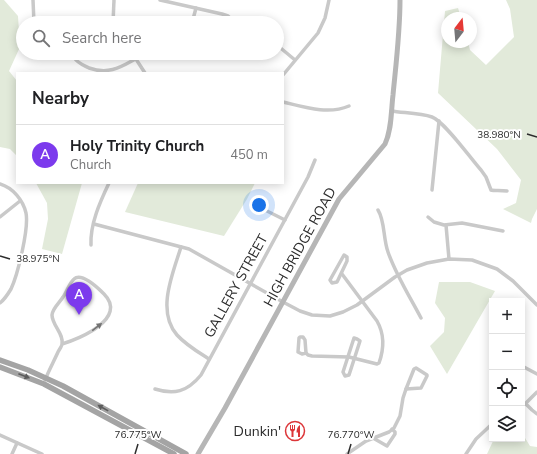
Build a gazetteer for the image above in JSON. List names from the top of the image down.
{
  "streets": {
    "street": ["HIGH BRIDGE ROAD", "GALLERY STREET"]
  },
  "places": {
    "restaurant": ["Dunkin'"]
  },
  "north": "top",
  "page": {
    "search": "Search here",
    "heading": "Nearby",
    "list": [
      {
        "mark": "A",
        "name": "Holy Trinity Church",
        "note": "Church",
        "value": "450 m"
      }
    ],
    "pins": "A",
    "map_buttons": ["+", "−"]
  },
  "coordinates": [
    "38.980°N",
    "38.975°N",
    "76.775°W",
    "76.770°W"
  ]
}
